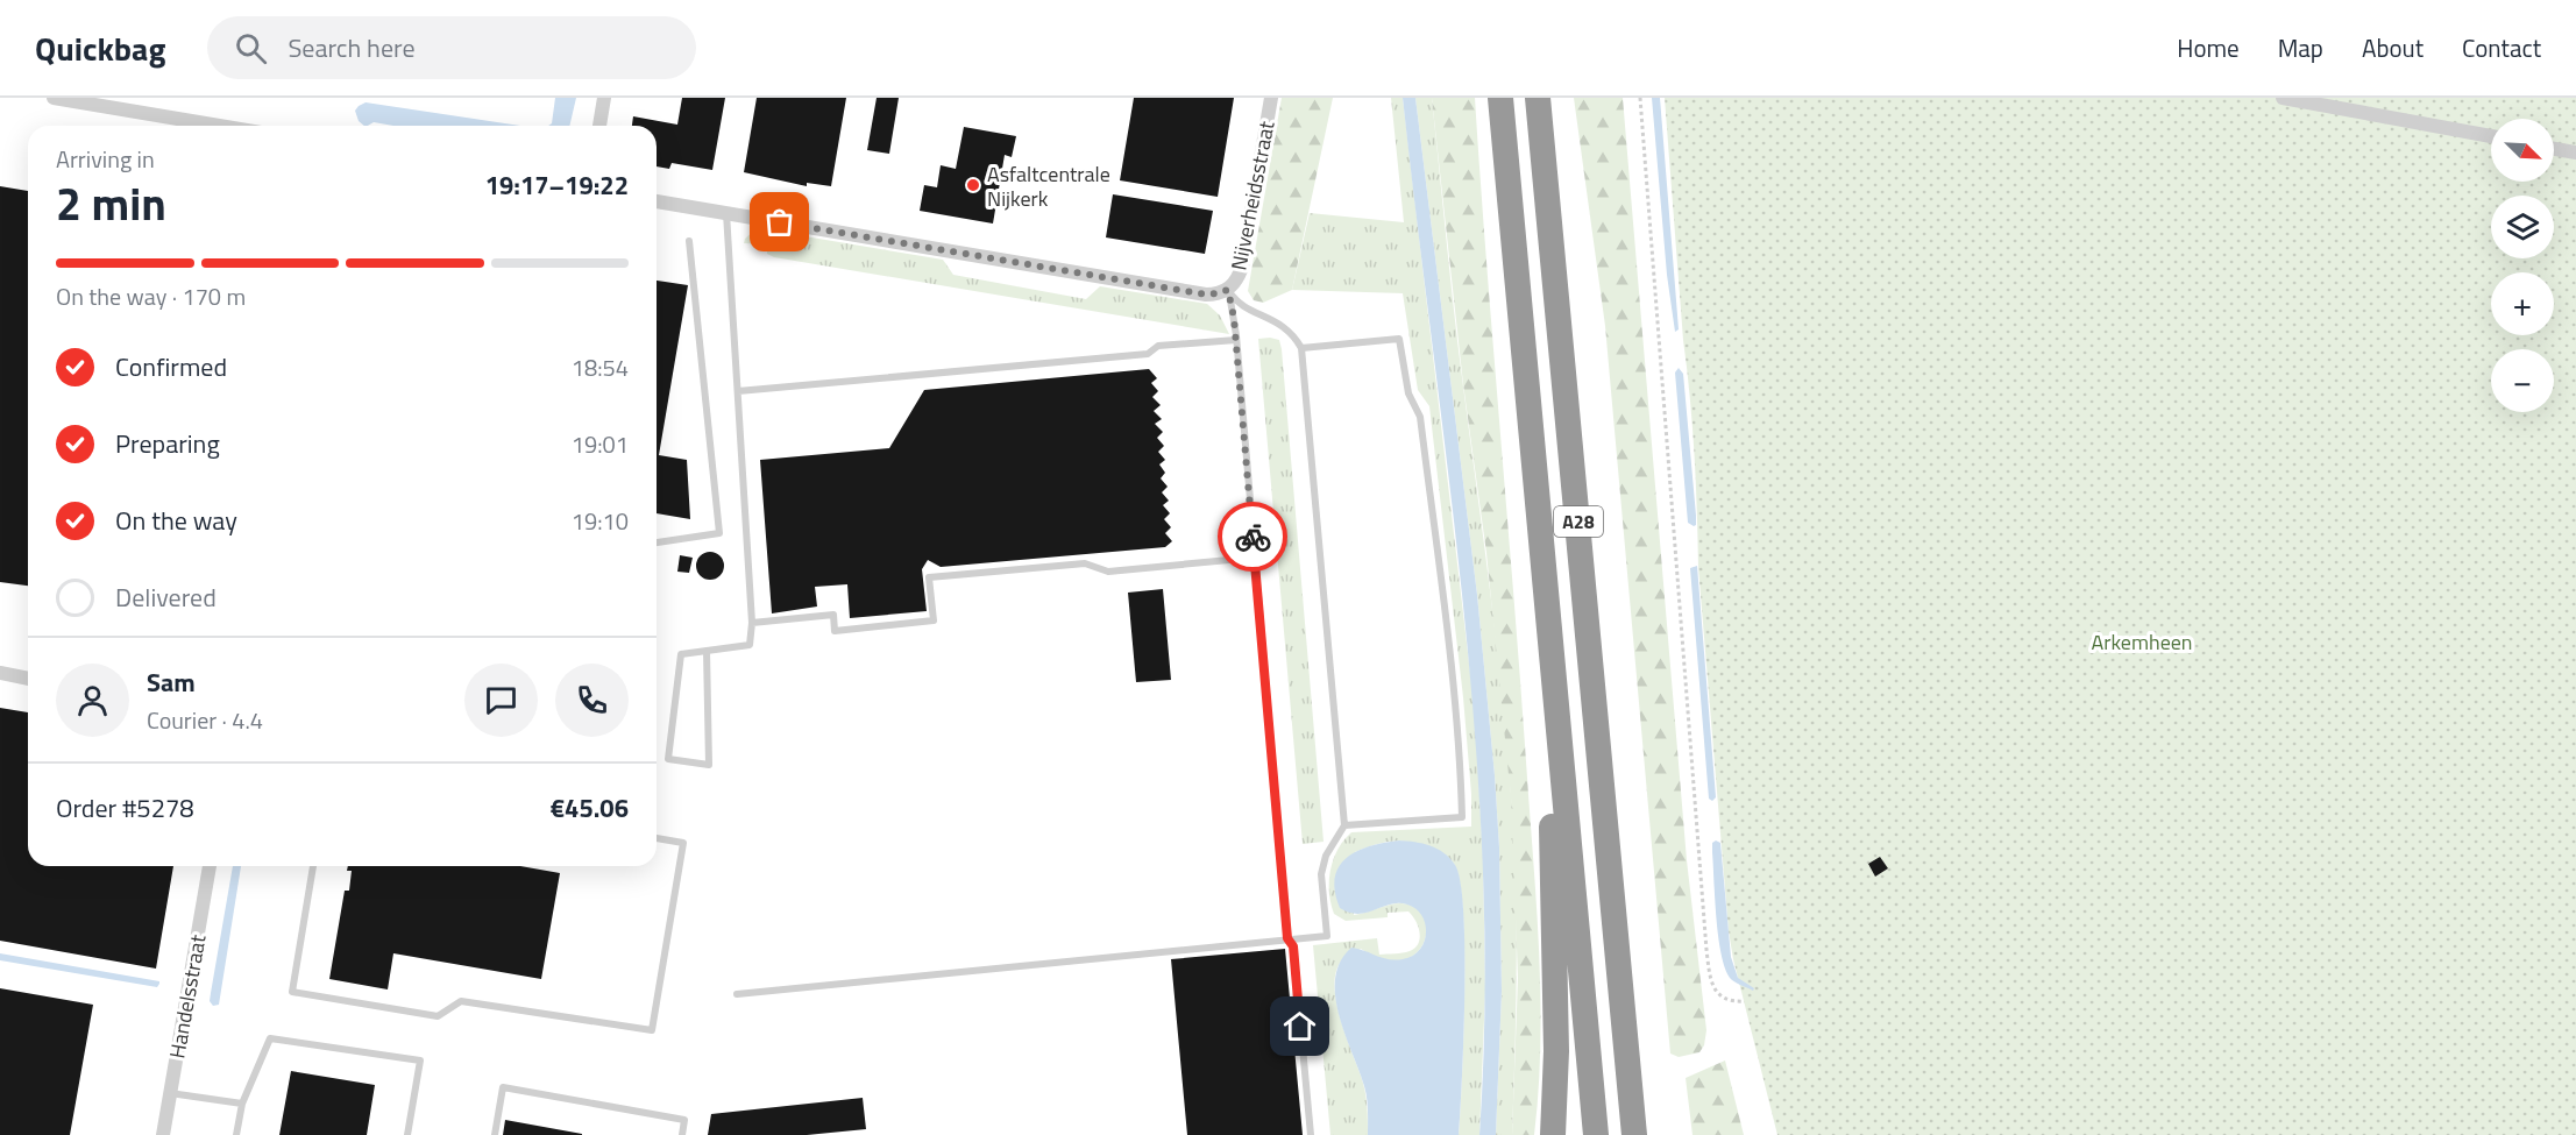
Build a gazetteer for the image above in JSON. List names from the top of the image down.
{
  "streets": {
    "highway": ["A28"],
    "street": ["Nijverheidsstraat", "Handelsstraat"]
  },
  "parks": ["Arkemheen"],
  "places": ["Asfaltcentrale Nijkerk"],
  "north": "bottom right",
  "page": {
    "header": "Quickbag",
    "search": "Search here",
    "nav": [
      "Home",
      "Map",
      "About",
      "Contact"
    ],
    "map_buttons": ["+", "−"],
    "heading": ["2 min", "Arriving in", "19:17–19:22"],
    "panel": [
      "Sam",
      "Courier · 4.4",
      "Order #5278",
      "€45.06"
    ],
    "bar": "On the way · 170 m",
    "list": [
      ["Confirmed", "18:54"],
      ["Preparing", "19:01"],
      ["On the way", "19:10"],
      "Delivered"
    ]
  }
}
